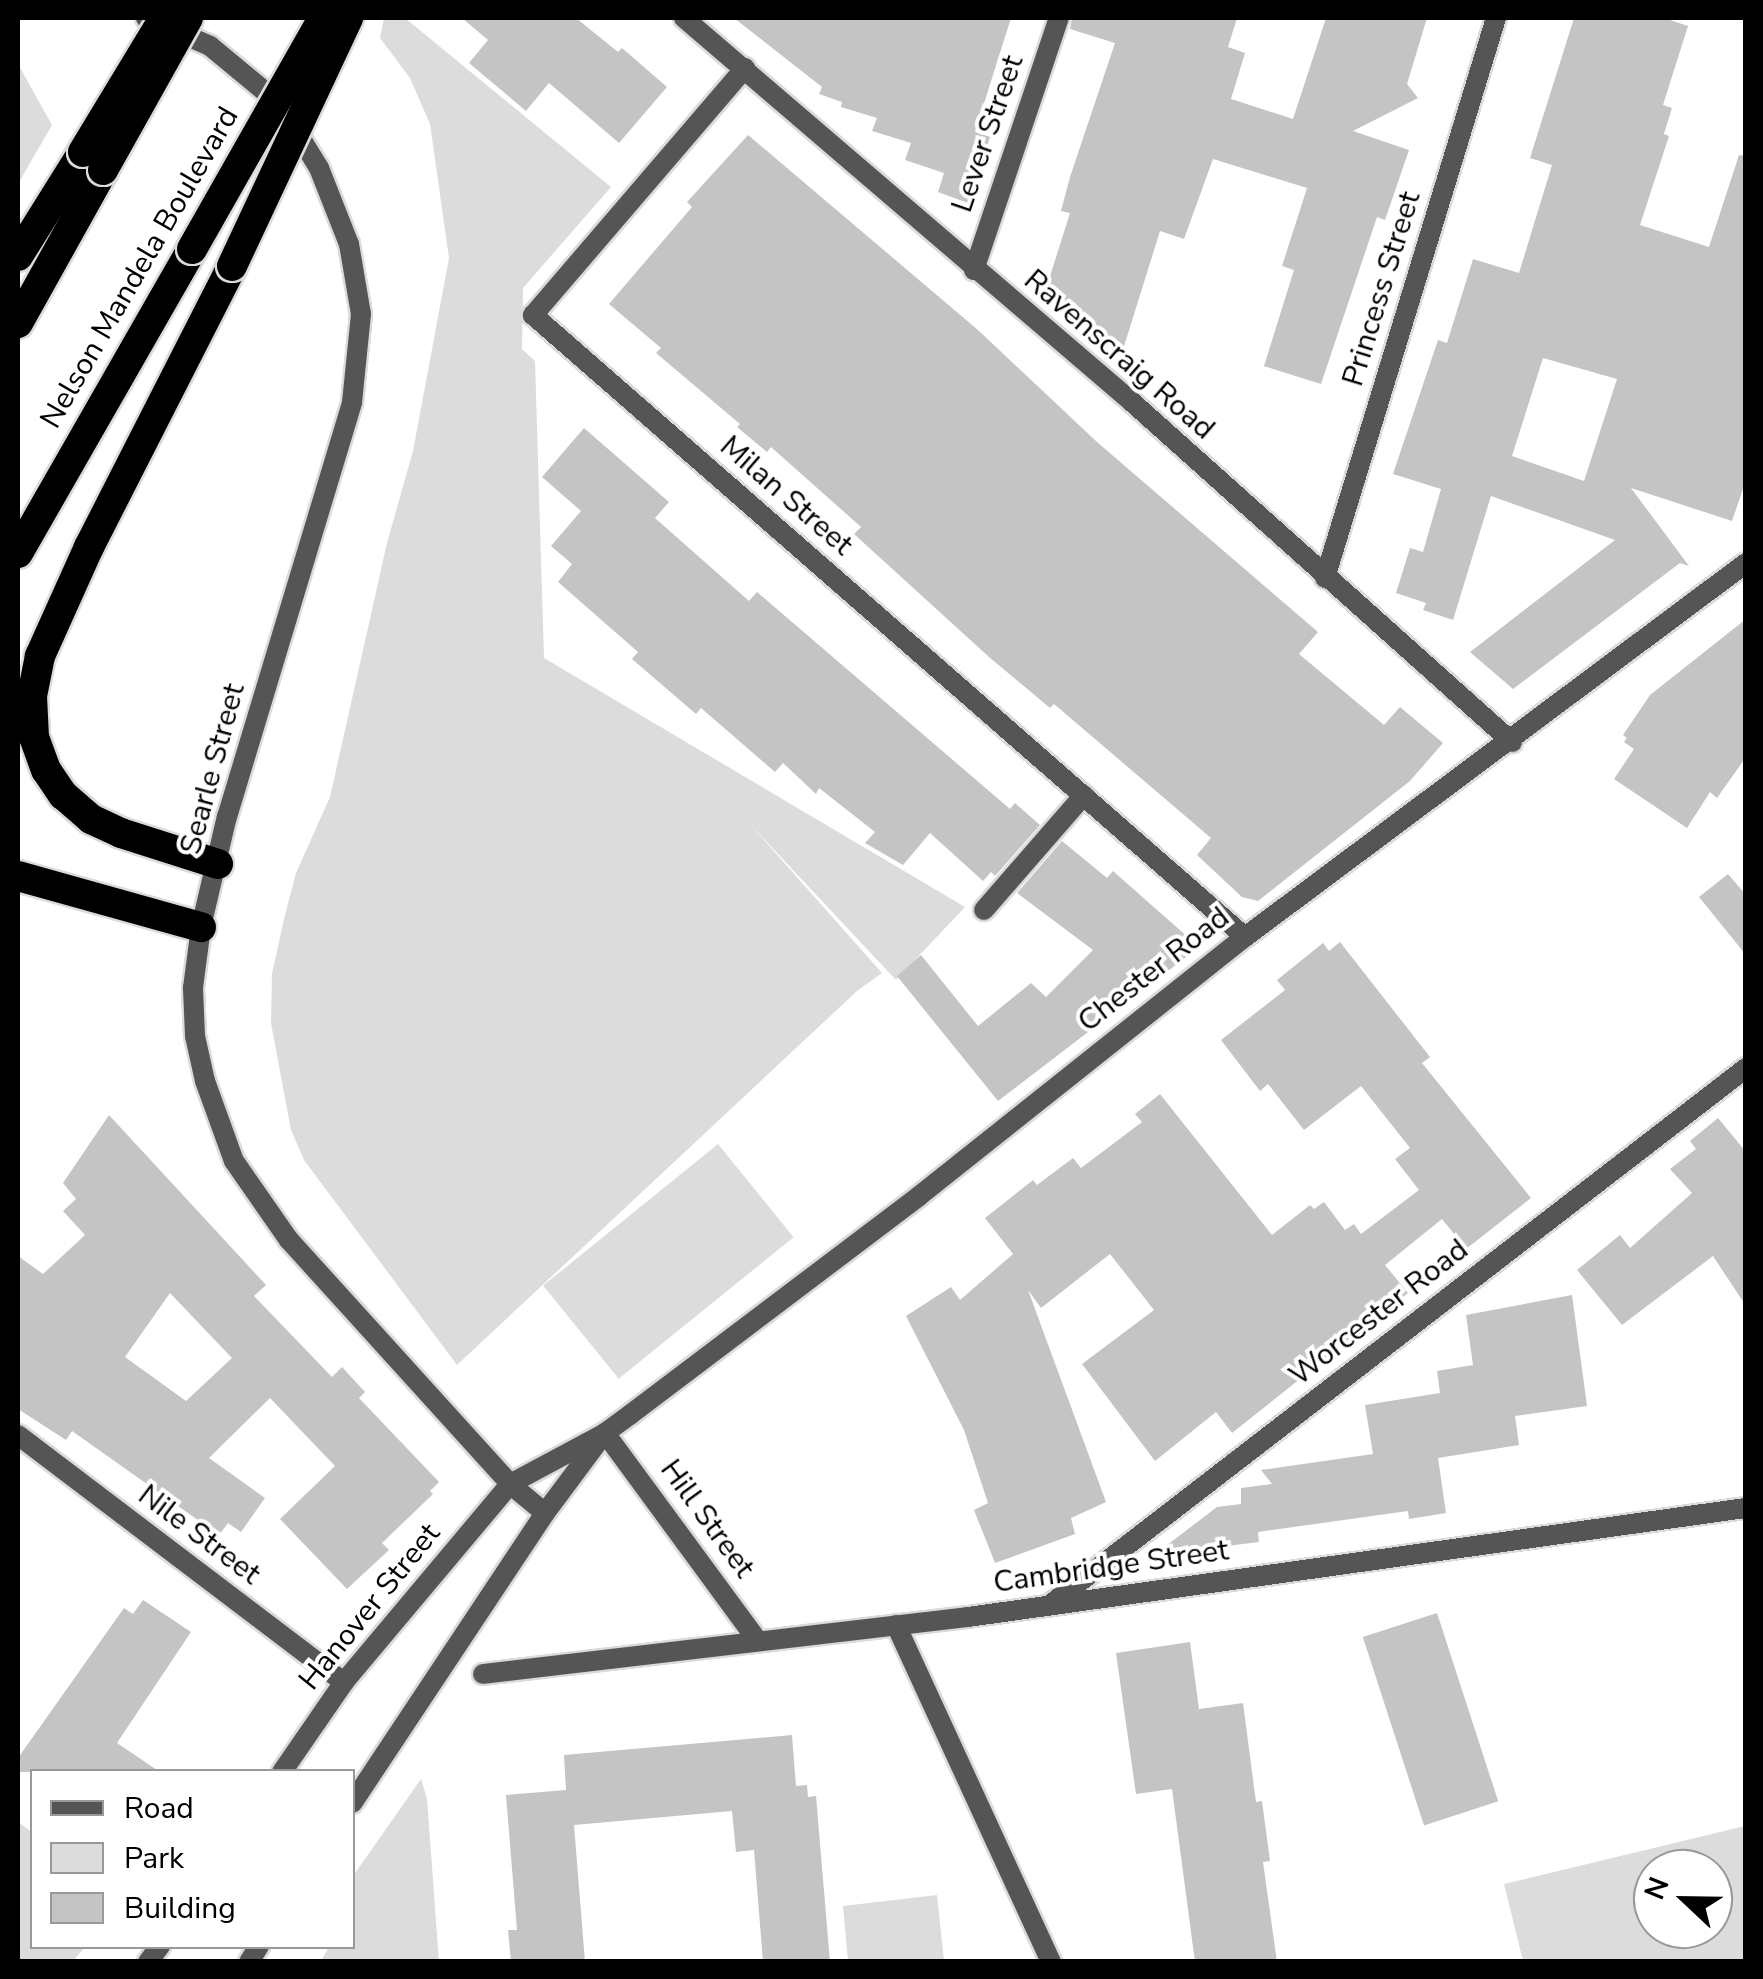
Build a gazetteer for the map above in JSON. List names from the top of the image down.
{
  "streets": {
    "highway": ["Nelson Mandela Boulevard"],
    "street": [
      "Lever Street",
      "Princess Street",
      "Ravenscraig Road",
      "Milan Street",
      "Searle Street",
      "Chester Road",
      "Worcester Road",
      "Hill Street",
      "Nile Street",
      "Cambridge Street",
      "Hanover Street"
    ]
  },
  "crossings": [
    ["Lever Street", "Ravenscraig Road"],
    ["Princess Street", "Ravenscraig Road"],
    ["Ravenscraig Road", "Milan Street"],
    ["Ravenscraig Road", "Chester Road"],
    ["Milan Street", "Chester Road"],
    ["Searle Street", "Chester Road"],
    ["Searle Street", "Hanover Street"],
    ["Chester Road", "Hill Street"],
    ["Chester Road", "Hanover Street"],
    ["Worcester Road", "Cambridge Street"],
    ["Hill Street", "Cambridge Street"],
    ["Nile Street", "Hanover Street"]
  ],
  "legend": ["Road", "Park", "Building"],
  "north": "left"
}
